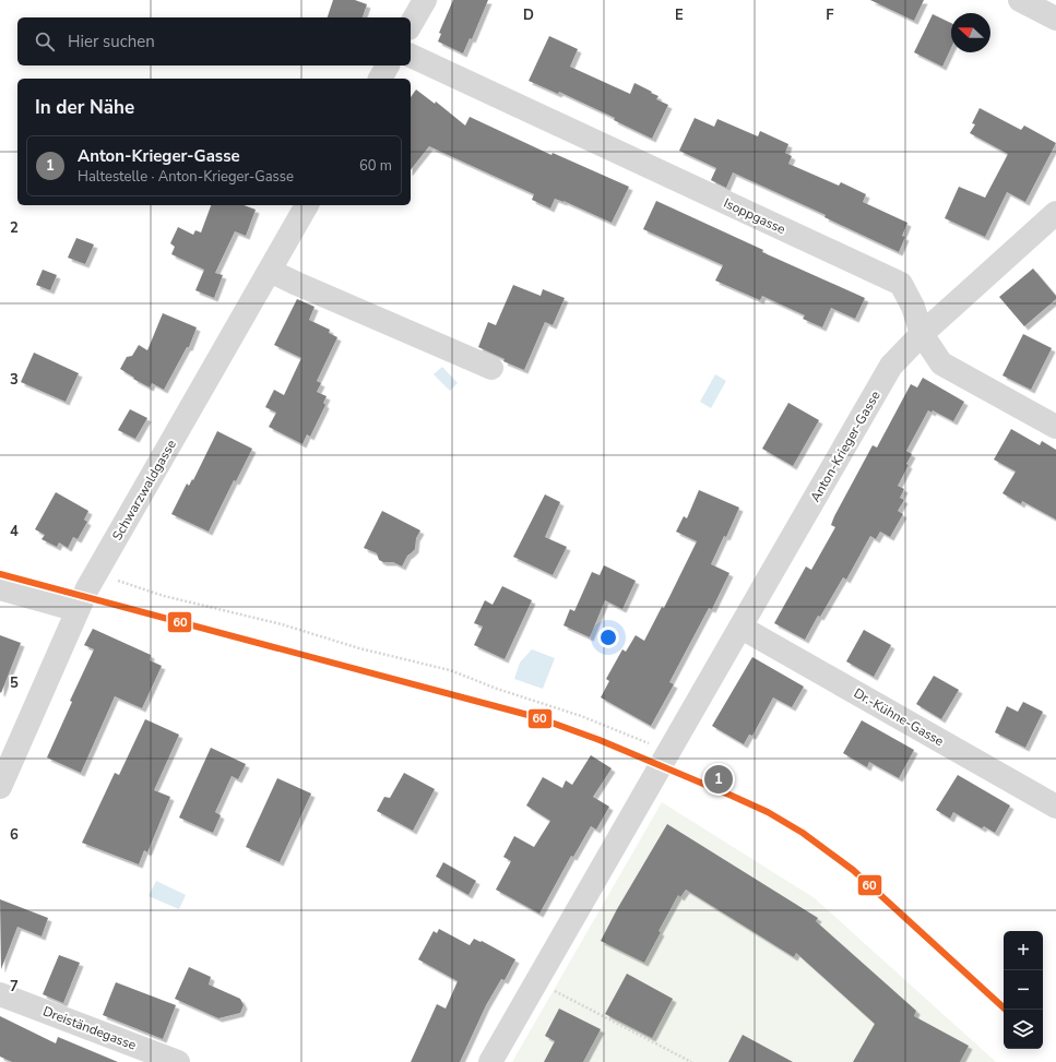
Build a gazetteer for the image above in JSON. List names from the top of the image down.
{
  "streets": {
    "street": [
      "Isoppgasse",
      "Anton-Krieger-Gasse",
      "Schwarzwaldgasse",
      "Dr.-Kühne-Gasse",
      "Dreiständegasse"
    ]
  },
  "crossings": [
    ["Isoppgasse", "Anton-Krieger-Gasse"],
    ["Anton-Krieger-Gasse", "Dr.-Kühne-Gasse"]
  ],
  "lines": ["tram line 60"],
  "north": "left",
  "page": {
    "search": "Hier suchen",
    "heading": "In der Nähe",
    "list": [
      {
        "mark": "1",
        "name": "Anton-Krieger-Gasse",
        "note": "Haltestelle · Anton-Krieger-Gasse",
        "value": "60 m"
      }
    ],
    "pins": "1",
    "map_buttons": ["+", "−"]
  },
  "grid": {
    "columns": ["D", "E", "F"],
    "rows": [
      "2",
      "3",
      "4",
      "5",
      "6",
      "7"
    ]
  }
}
